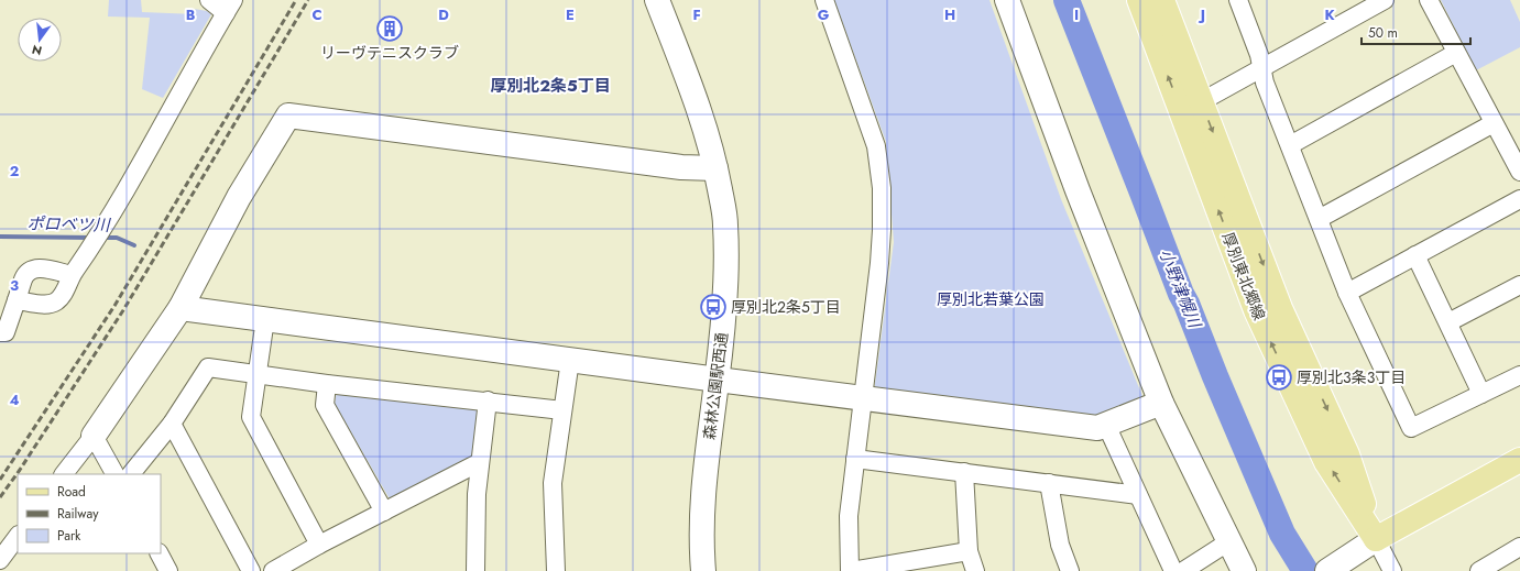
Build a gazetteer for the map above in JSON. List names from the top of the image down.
{
  "streets": {
    "main road": ["厚別東北郷線"],
    "street": ["森林公園駅西通"]
  },
  "districts": ["厚別北2条5丁目"],
  "water": ["ポロベツ川", "小野津幌川"],
  "parks": ["厚別北若葉公園"],
  "places": {
    "building": ["リーヴテニスクラブ"],
    "bus stop": ["厚別北2条5丁目", "厚別北3条3丁目"]
  },
  "legend": ["Road", "Railway", "Park"],
  "scale_bar": "50 m",
  "north": "bottom",
  "grid": {
    "columns": [
      "B",
      "C",
      "D",
      "E",
      "F",
      "G",
      "H",
      "I",
      "J",
      "K"
    ],
    "rows": ["2", "3", "4"]
  }
}
